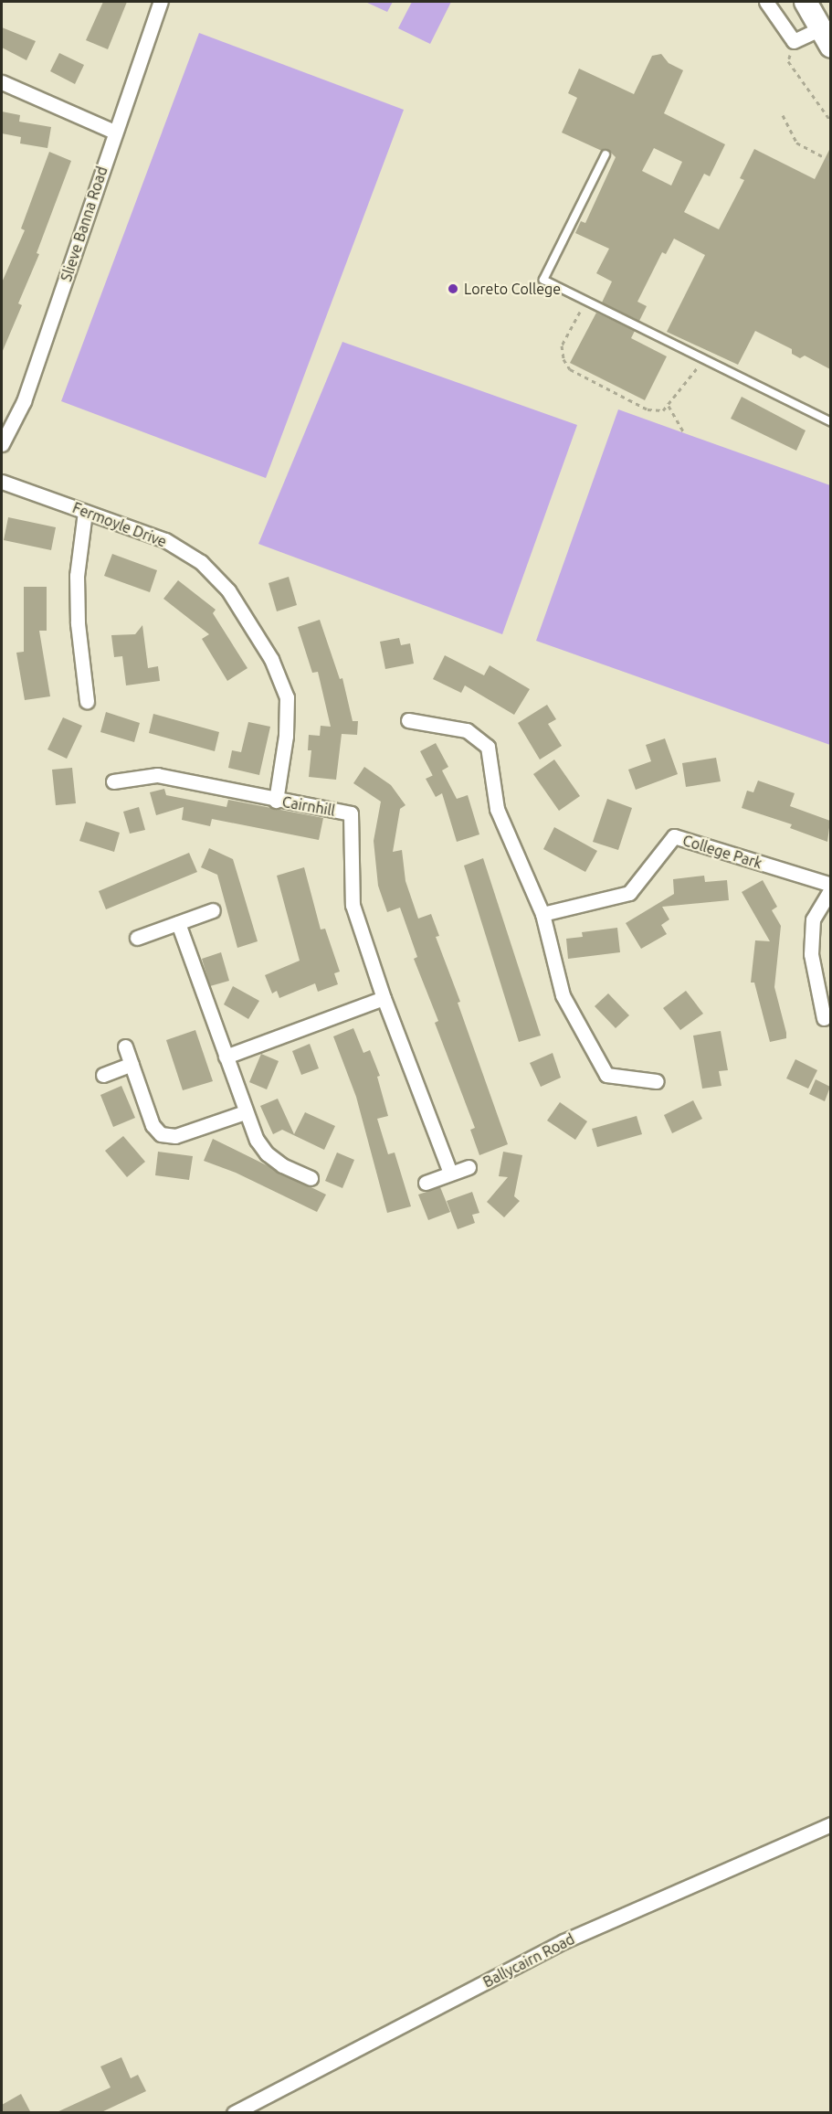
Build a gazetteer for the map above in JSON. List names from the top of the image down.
{
  "streets": {
    "street": [
      "Slieve Banna Road",
      "Fermoyle Drive",
      "Cairnhill",
      "College Park",
      "Ballycairn Road"
    ]
  },
  "crossings": [
    ["Fermoyle Drive", "Cairnhill"]
  ],
  "places": ["Loreto College"]
}
